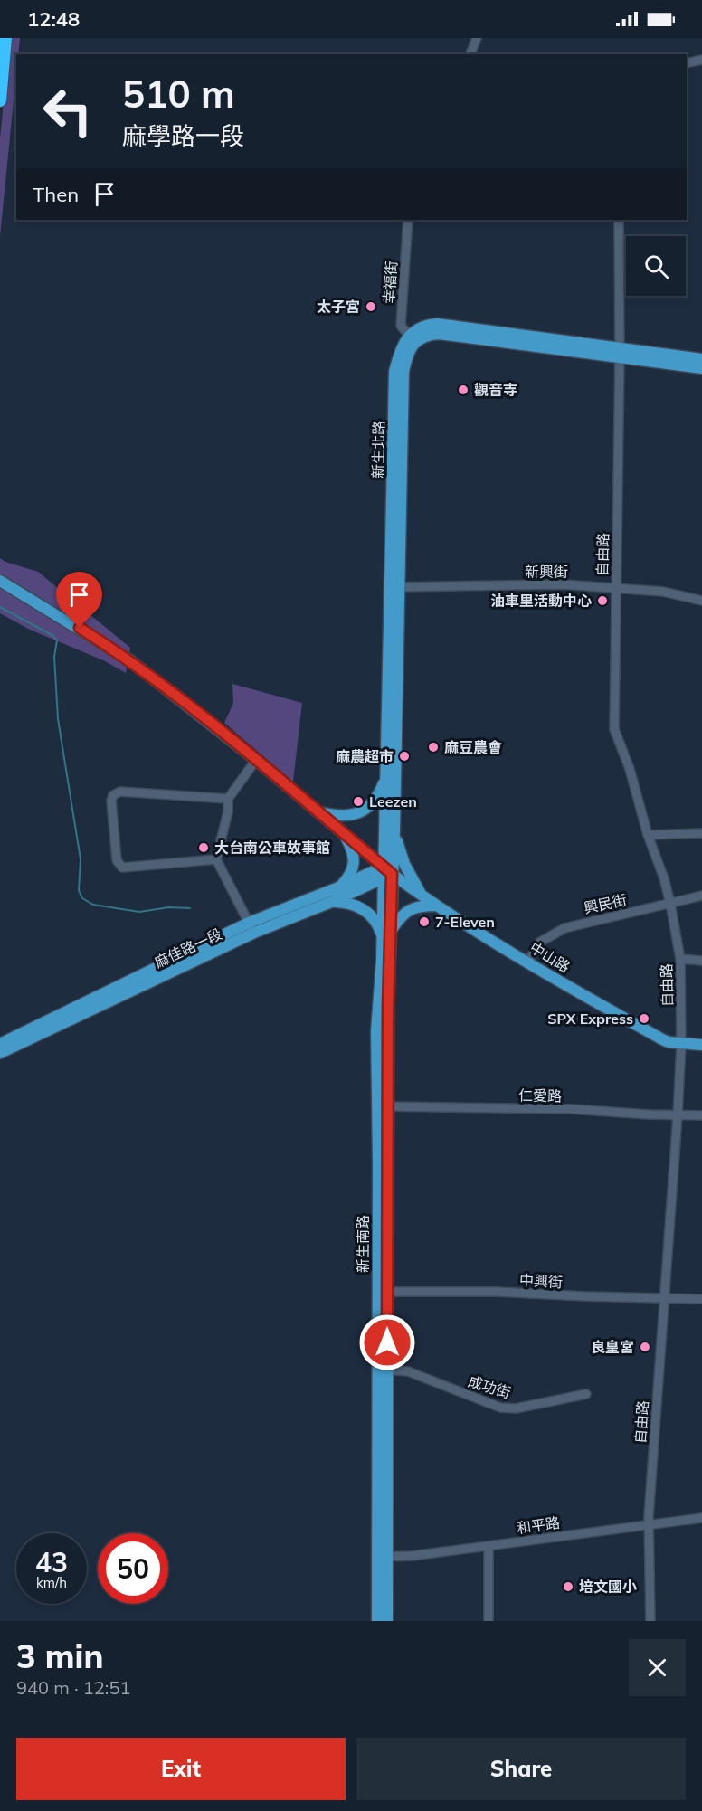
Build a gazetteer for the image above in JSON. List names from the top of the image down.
{
  "streets": {
    "main road": [
      "新生北路",
      "麻佳路一段",
      "中山路",
      "新生南路"
    ],
    "street": [
      "幸福街",
      "自由路",
      "新興街",
      "興民街",
      "仁愛路",
      "中興街",
      "成功街",
      "和平路"
    ]
  },
  "crossings": [
    ["幸福街", "新生北路"],
    ["新生北路", "新興街"],
    ["新生北路", "麻佳路一段"],
    ["新生北路", "中山路"],
    ["新生北路", "新生南路"],
    ["自由路", "新興街"],
    ["自由路", "興民街"],
    ["自由路", "中山路"],
    ["自由路", "仁愛路"],
    ["自由路", "中興街"],
    ["自由路", "和平路"],
    ["興民街", "中山路"],
    ["麻佳路一段", "中山路"],
    ["麻佳路一段", "新生南路"],
    ["中山路", "新生南路"],
    ["仁愛路", "新生南路"],
    ["新生南路", "中興街"],
    ["新生南路", "成功街"],
    ["新生南路", "和平路"]
  ],
  "places": [
    "太子宮",
    "觀音寺",
    "油車里活動中心",
    "麻豆農會",
    "麻農超市",
    "Leezen",
    "大台南公車故事館",
    "7-Eleven",
    "SPX Express",
    "良皇宮",
    "培文國小"
  ],
  "page": {
    "status": "12:48",
    "turn": ["510 m", "麻學路一段"],
    "then": "Then",
    "speed": "43 km/h",
    "limit": "50",
    "heading": ["3 min", "940 m · 12:51"],
    "buttons": ["Exit", "Share"]
  }
}
